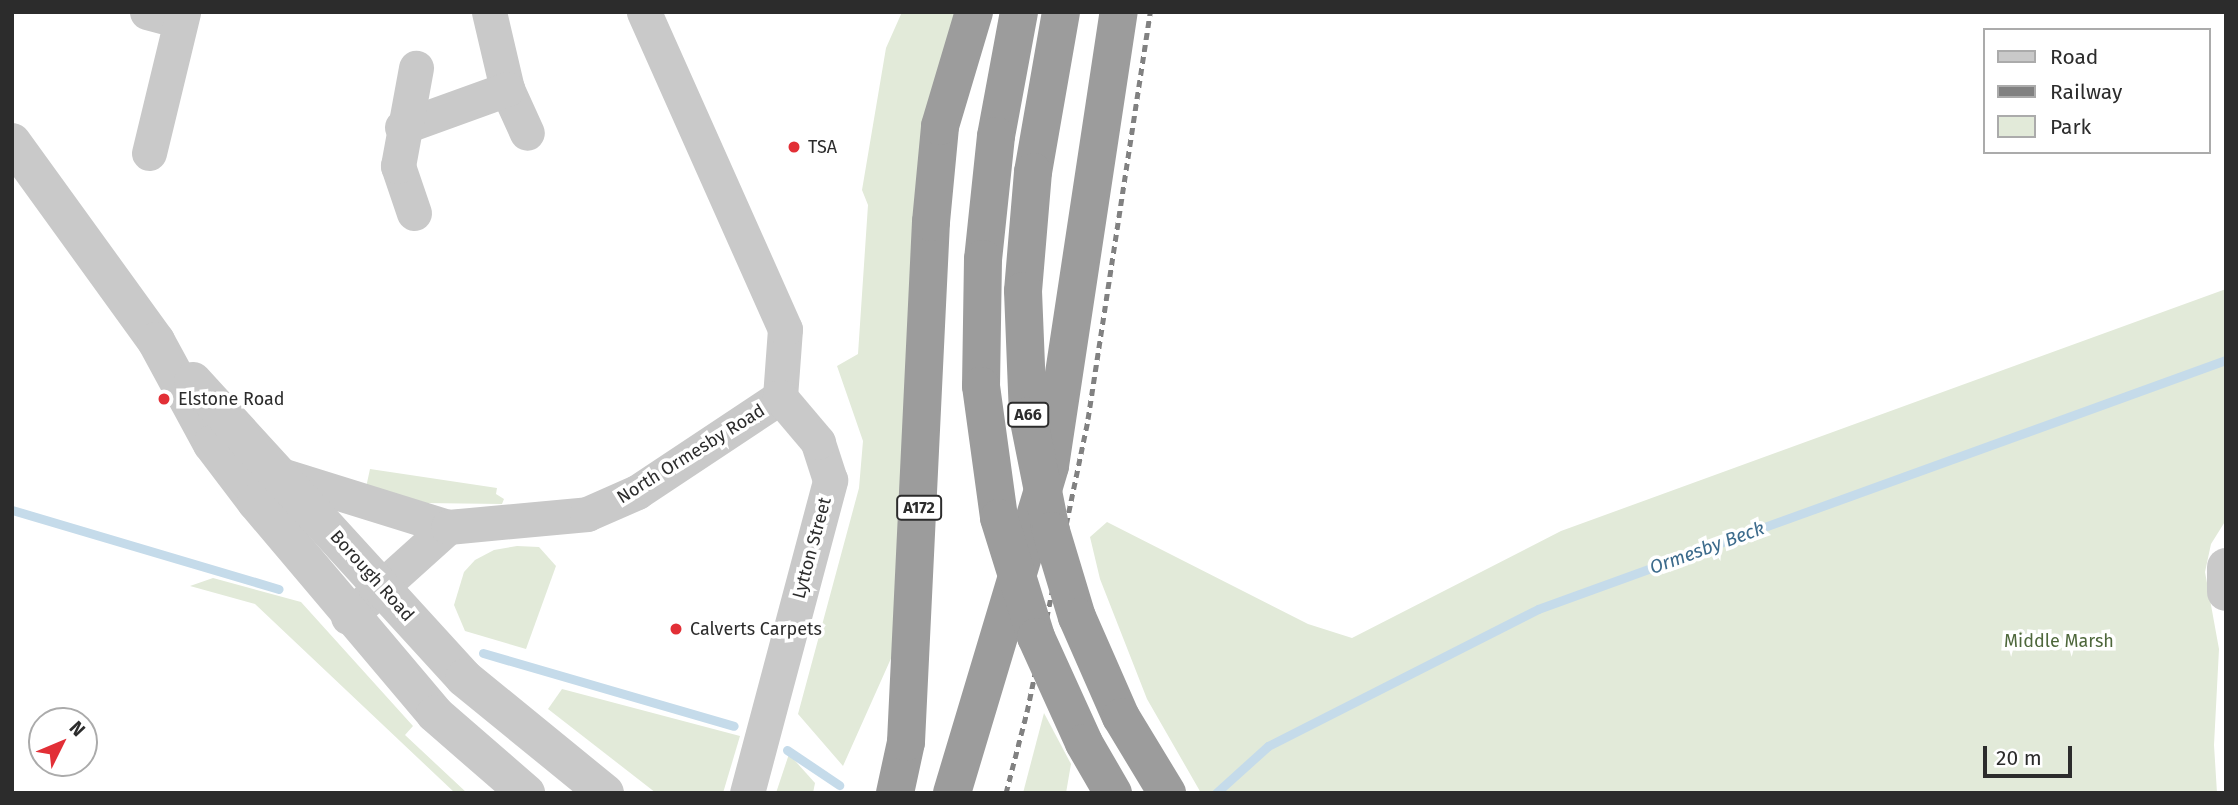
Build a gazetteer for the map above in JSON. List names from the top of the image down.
{
  "streets": {
    "highway": ["A66", "A172"],
    "street": ["North Ormesby Road", "Lytton Street", "Borough Road"]
  },
  "crossings": [
    ["North Ormesby Road", "Lytton Street"]
  ],
  "water": ["Ormesby Beck"],
  "parks": ["Middle Marsh"],
  "places": ["TSA", "Elstone Road", "Calverts Carpets"],
  "legend": ["Road", "Railway", "Park"],
  "scale_bar": "20 m",
  "north": "top right"
}
